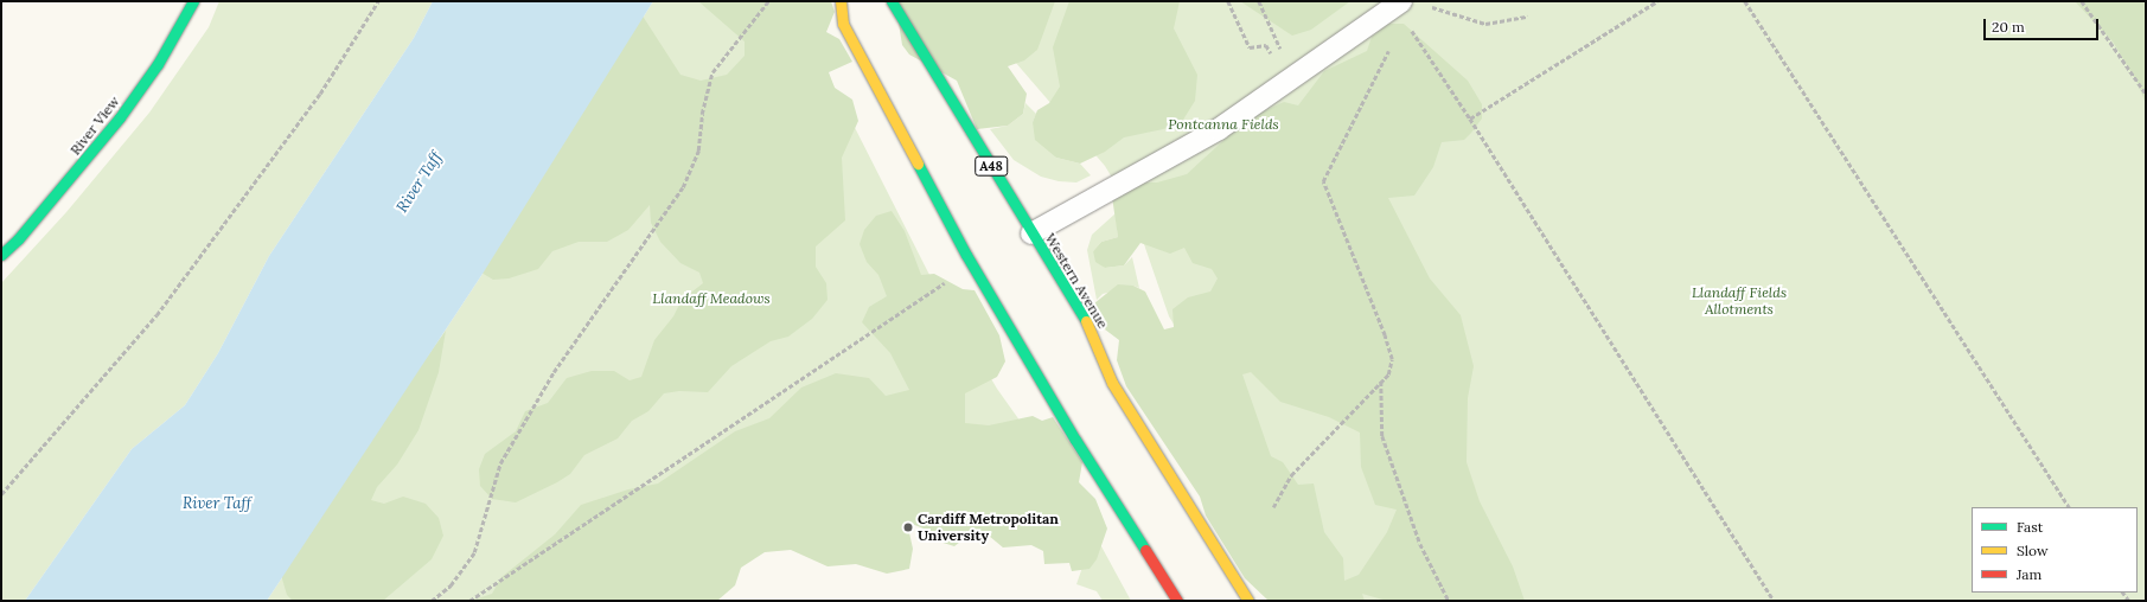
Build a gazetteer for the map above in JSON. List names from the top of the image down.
{
  "streets": {
    "main road": ["River View", "A48", "Western Avenue"]
  },
  "water": ["River Taff"],
  "parks": ["Pontcanna Fields", "Llandaff Fields Allotments", "Llandaff Meadows"],
  "places": ["Cardiff Metropolitan University"],
  "legend": ["Fast", "Slow", "Jam"],
  "scale_bar": "20 m"
}
